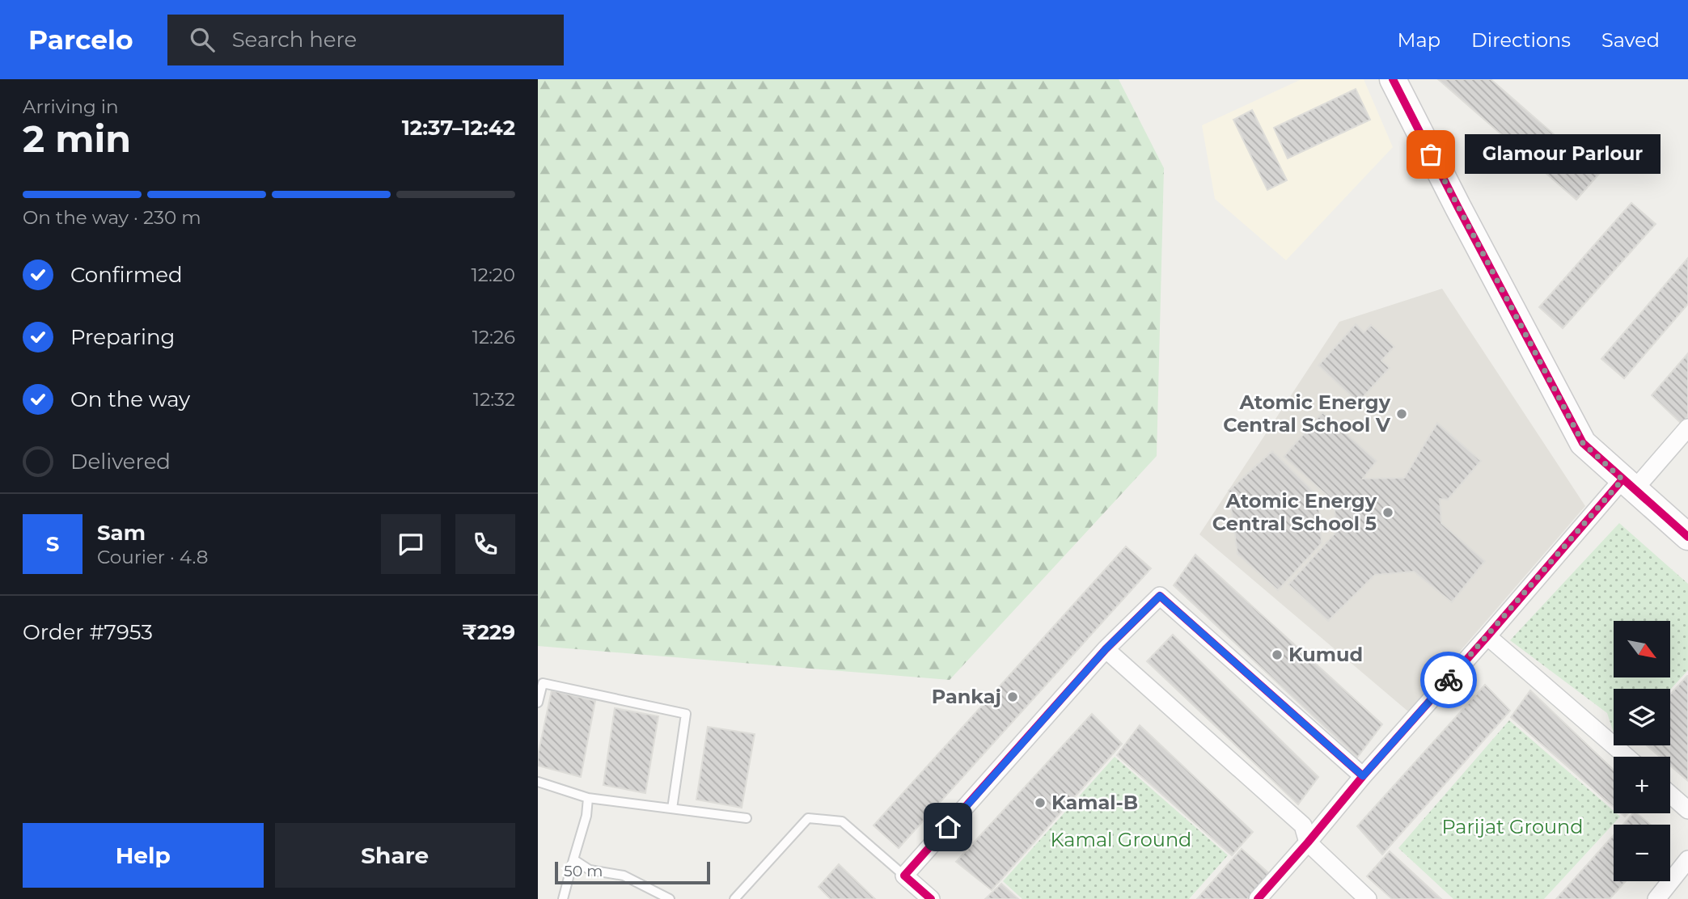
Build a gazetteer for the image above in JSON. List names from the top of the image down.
{
  "parks": ["Parijat Ground", "Kamal Ground"],
  "places": [
    "Glamour Parlour",
    "Atomic Energy Central School V",
    "Atomic Energy Central School 5",
    "Kumud",
    "Pankaj",
    "Kamal-B"
  ],
  "scale_bar": "50 m",
  "north": "bottom right",
  "page": {
    "header": "Parcelo",
    "search": "Search here",
    "nav": ["Map", "Directions", "Saved"],
    "heading": ["2 min", "Arriving in", "12:37–12:42"],
    "panel": [
      "Sam",
      "Courier · 4.8",
      "Order #7953",
      "₹229"
    ],
    "bubble": "Glamour Parlour",
    "bar": "On the way · 230 m",
    "list": [
      ["Confirmed", "12:20"],
      ["Preparing", "12:26"],
      ["On the way", "12:32"],
      "Delivered"
    ],
    "round": "S",
    "map_buttons": ["+", "−"],
    "buttons": ["Help", "Share"],
    "scale": "50 m"
  }
}
